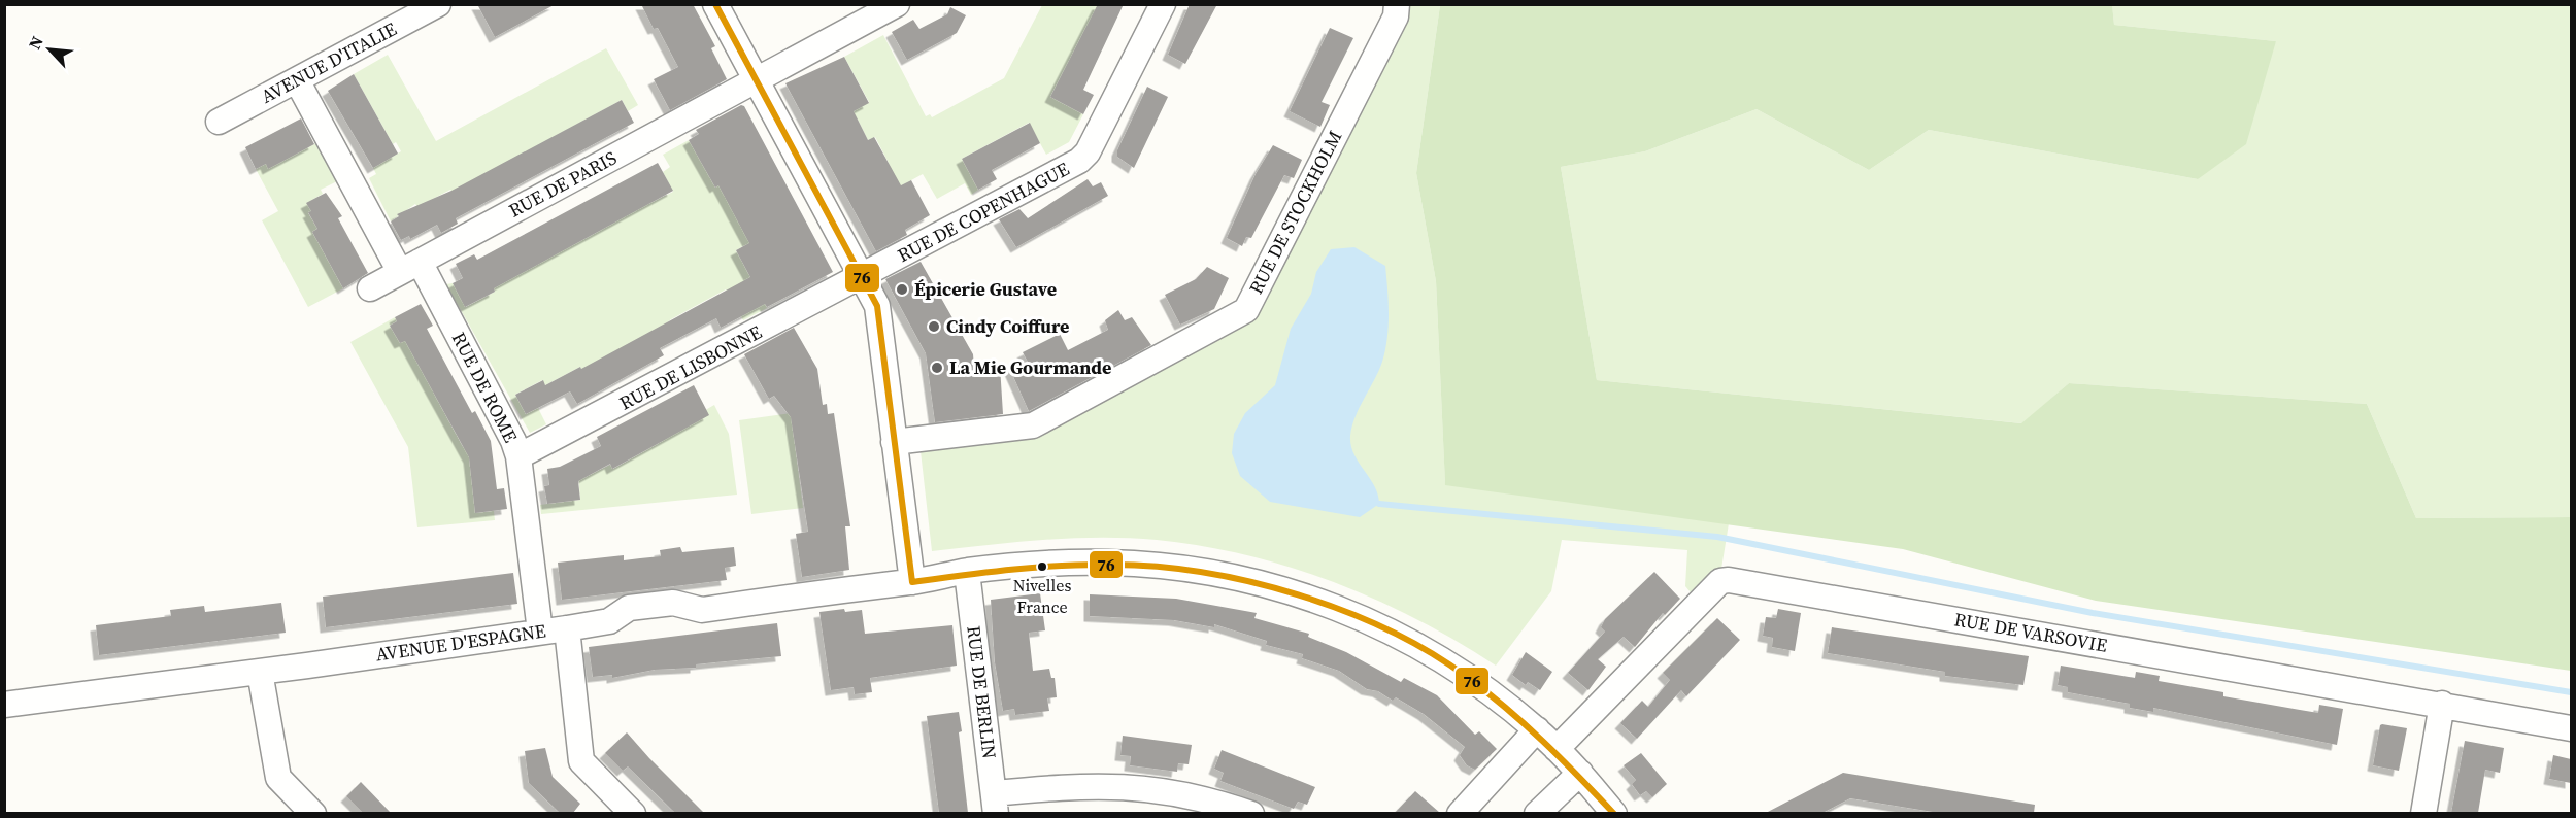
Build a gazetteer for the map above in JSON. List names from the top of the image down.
{
  "streets": {
    "street": [
      "AVENUE D'ITALIE",
      "RUE DE PARIS",
      "RUE DE COPENHAGUE",
      "RUE DE STOCKHOLM",
      "RUE DE LISBONNE",
      "RUE DE ROME",
      "RUE DE VARSOVIE",
      "AVENUE D'ESPAGNE",
      "RUE DE BERLIN"
    ]
  },
  "crossings": [
    ["AVENUE D'ITALIE", "RUE DE ROME"],
    ["RUE DE PARIS", "RUE DE ROME"],
    ["RUE DE COPENHAGUE", "RUE DE LISBONNE"],
    ["RUE DE LISBONNE", "RUE DE ROME"],
    ["RUE DE ROME", "AVENUE D'ESPAGNE"],
    ["RUE DE VARSOVIE", "AVENUE D'ESPAGNE"],
    ["AVENUE D'ESPAGNE", "RUE DE BERLIN"]
  ],
  "places": [
    "Épicerie Gustave",
    "Cindy Coiffure",
    "La Mie Gourmande",
    "Nivelles France"
  ],
  "lines": ["transit line 76"],
  "north": "top left"
}
